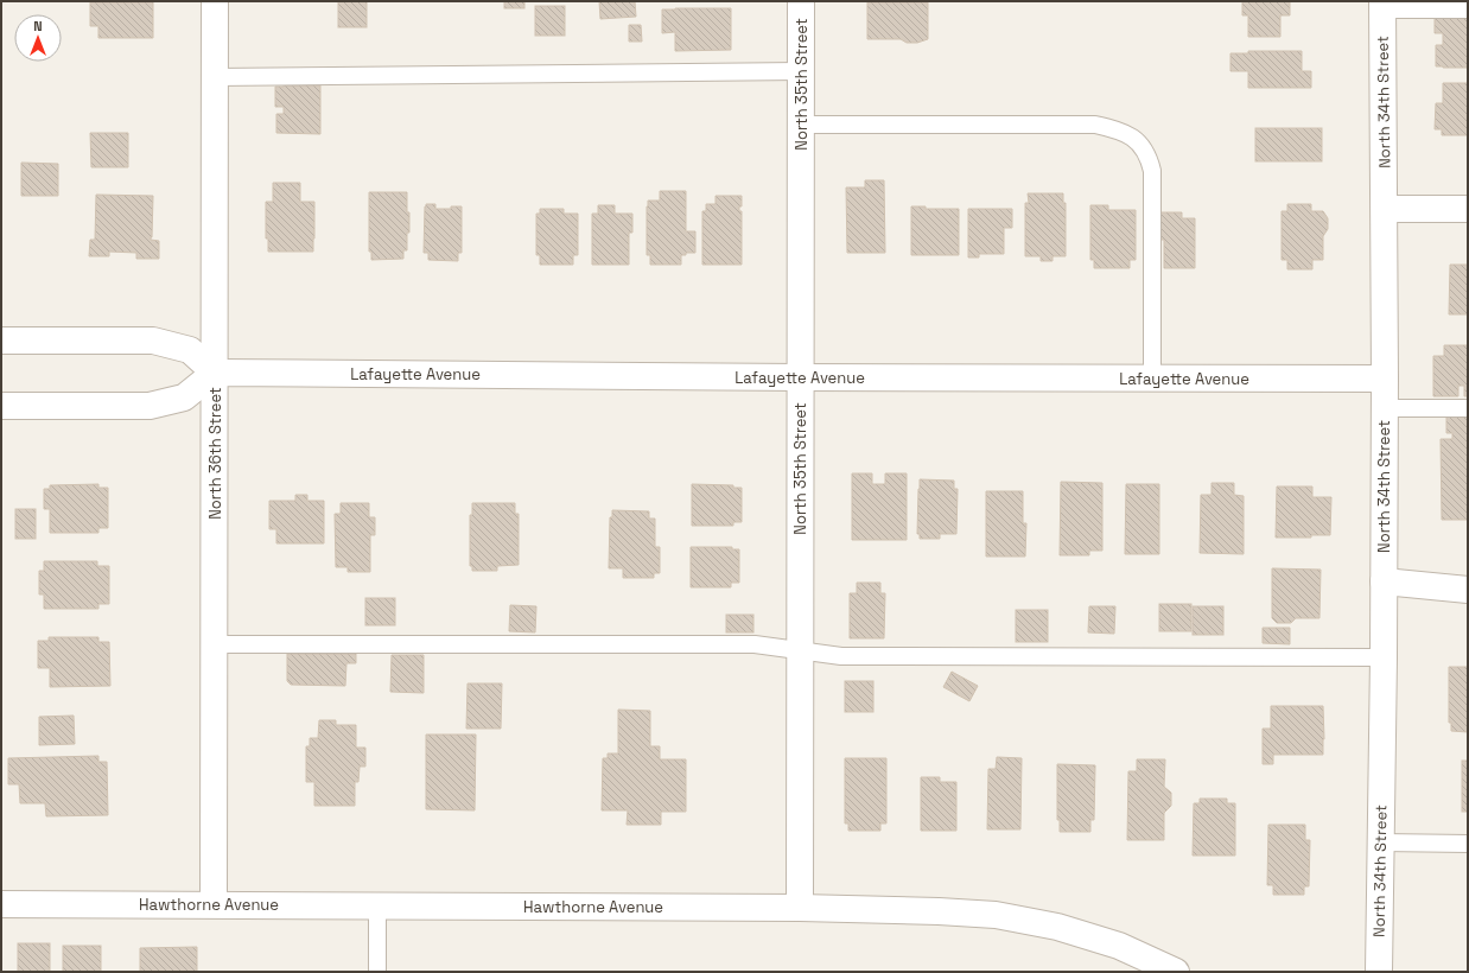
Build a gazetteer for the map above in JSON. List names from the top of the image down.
{
  "streets": {
    "street": [
      "North 35th Street",
      "North 34th Street",
      "Lafayette Avenue",
      "North 36th Street",
      "Hawthorne Avenue"
    ]
  },
  "crossings": [
    ["North 35th Street", "Lafayette Avenue"],
    ["North 35th Street", "Hawthorne Avenue"],
    ["North 34th Street", "Lafayette Avenue"],
    ["Lafayette Avenue", "North 36th Street"],
    ["North 36th Street", "Hawthorne Avenue"]
  ],
  "north": "top"
}
